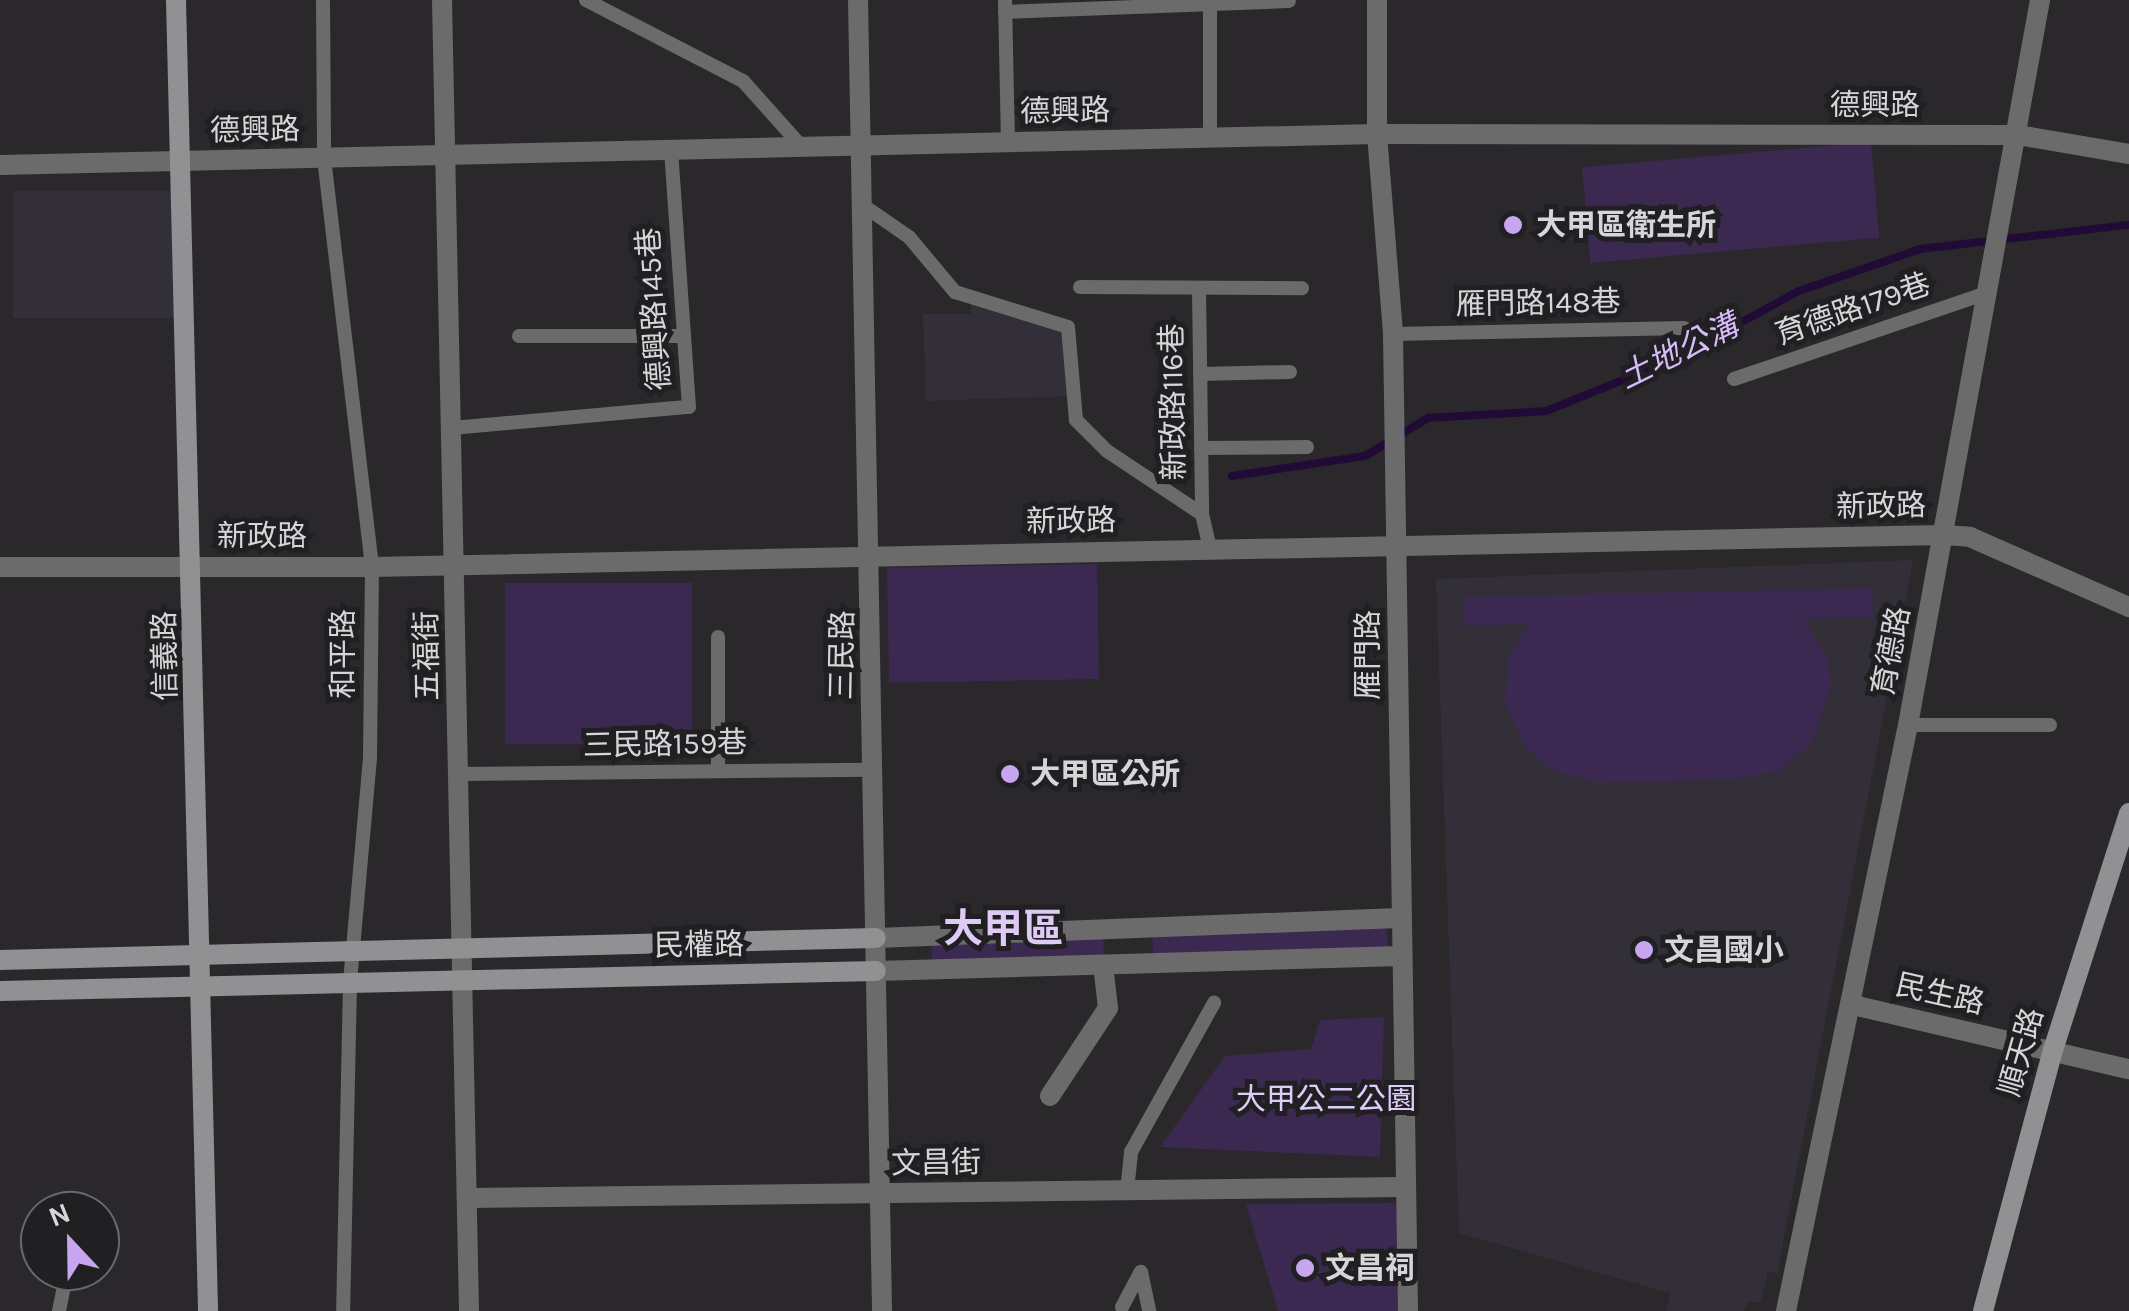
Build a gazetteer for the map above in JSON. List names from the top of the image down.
{
  "streets": {
    "street": [
      "德興路",
      "新政路",
      "育德路",
      "三民路",
      "雁門路",
      "信義路",
      "五福街",
      "民權路",
      "民生路",
      "順天路",
      "文昌街"
    ],
    "lane": [
      "雁門路148巷",
      "德興路145巷",
      "育德路179巷",
      "新政路116巷",
      "和平路",
      "三民路159巷"
    ]
  },
  "crossings": [
    ["德興路", "德興路145巷"],
    ["德興路", "育德路"],
    ["德興路", "和平路"],
    ["德興路", "三民路"],
    ["德興路", "雁門路"],
    ["德興路", "信義路"],
    ["德興路", "五福街"],
    ["雁門路148巷", "雁門路"],
    ["德興路145巷", "五福街"],
    ["育德路179巷", "育德路"],
    ["新政路116巷", "新政路"],
    ["新政路116巷", "三民路"],
    ["新政路", "育德路"],
    ["新政路", "和平路"],
    ["新政路", "三民路"],
    ["新政路", "雁門路"],
    ["新政路", "信義路"],
    ["新政路", "五福街"],
    ["育德路", "民生路"],
    ["和平路", "民權路"],
    ["三民路", "三民路159巷"],
    ["三民路", "民權路"],
    ["三民路", "文昌街"],
    ["雁門路", "民權路"],
    ["雁門路", "文昌街"],
    ["信義路", "民權路"],
    ["五福街", "三民路159巷"],
    ["五福街", "民權路"],
    ["五福街", "文昌街"],
    ["民生路", "順天路"]
  ],
  "districts": ["大甲區"],
  "water": ["土地公溝"],
  "parks": ["大甲公二公園"],
  "places": [
    "大甲區衛生所",
    "大甲區公所",
    "文昌國小",
    "文昌祠"
  ],
  "north": "top"
}
